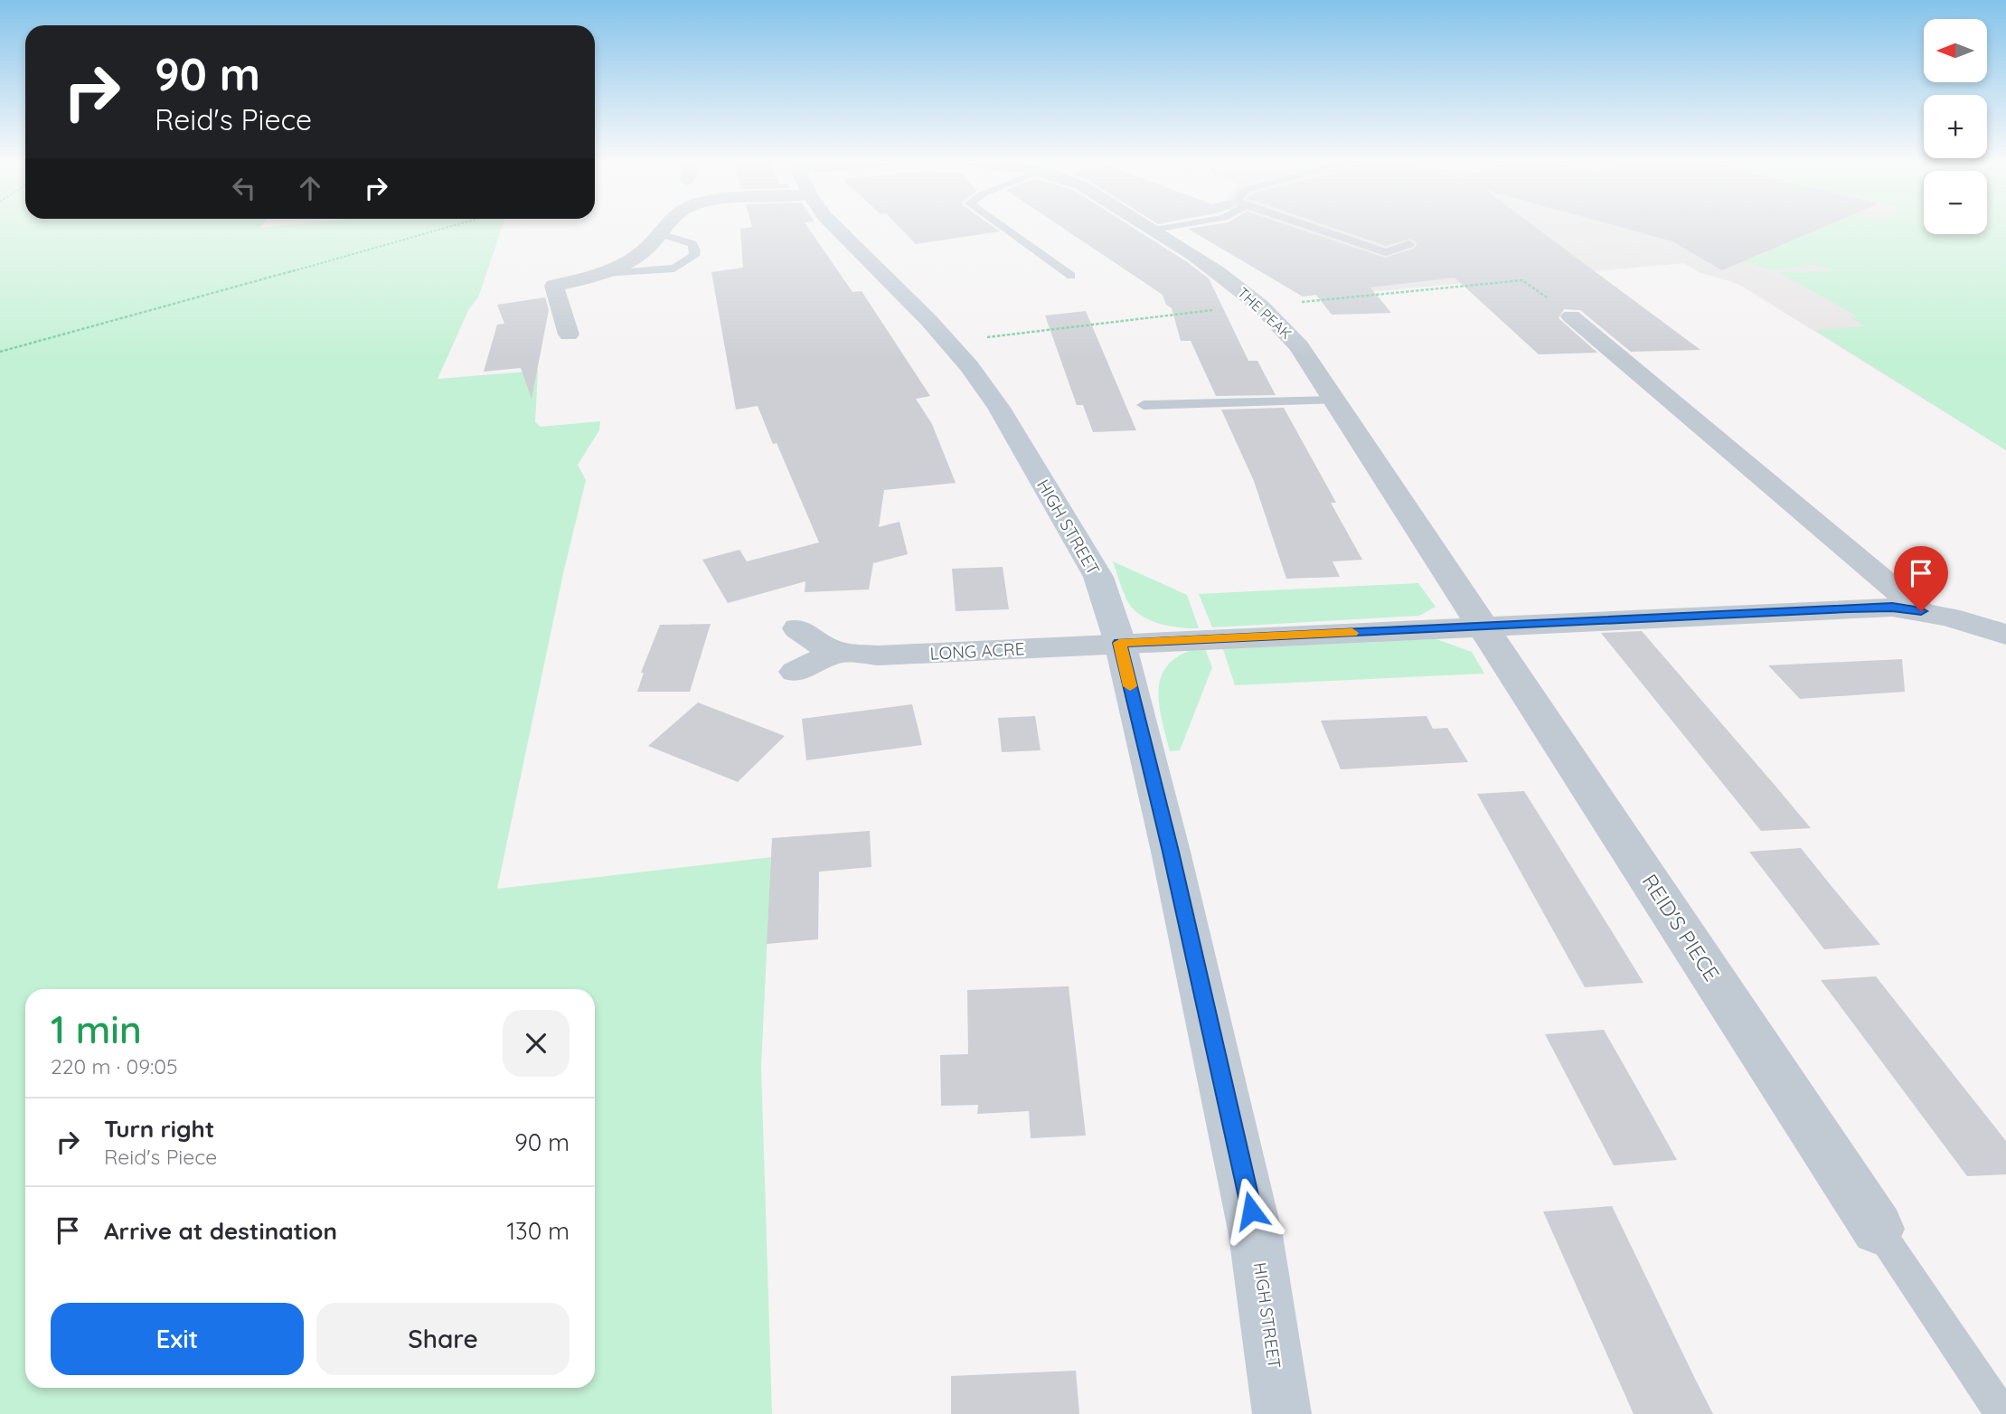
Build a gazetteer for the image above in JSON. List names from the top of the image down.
{
  "streets": {
    "street": [
      "THE PEAK",
      "HIGH STREET",
      "LONG ACRE",
      "REID'S PIECE"
    ]
  },
  "crossings": [
    ["THE PEAK", "REID'S PIECE"],
    ["HIGH STREET", "LONG ACRE"]
  ],
  "north": "left",
  "page": {
    "map_buttons": ["+", "−"],
    "turn": ["90 m", "Reid's Piece"],
    "heading": ["1 min", "220 m · 09:05"],
    "list": [
      {
        "name": "Turn right",
        "note": "Reid's Piece",
        "value": "90 m"
      },
      {
        "name": "Arrive at destination",
        "value": "130 m"
      }
    ],
    "buttons": ["Exit", "Share"]
  }
}
